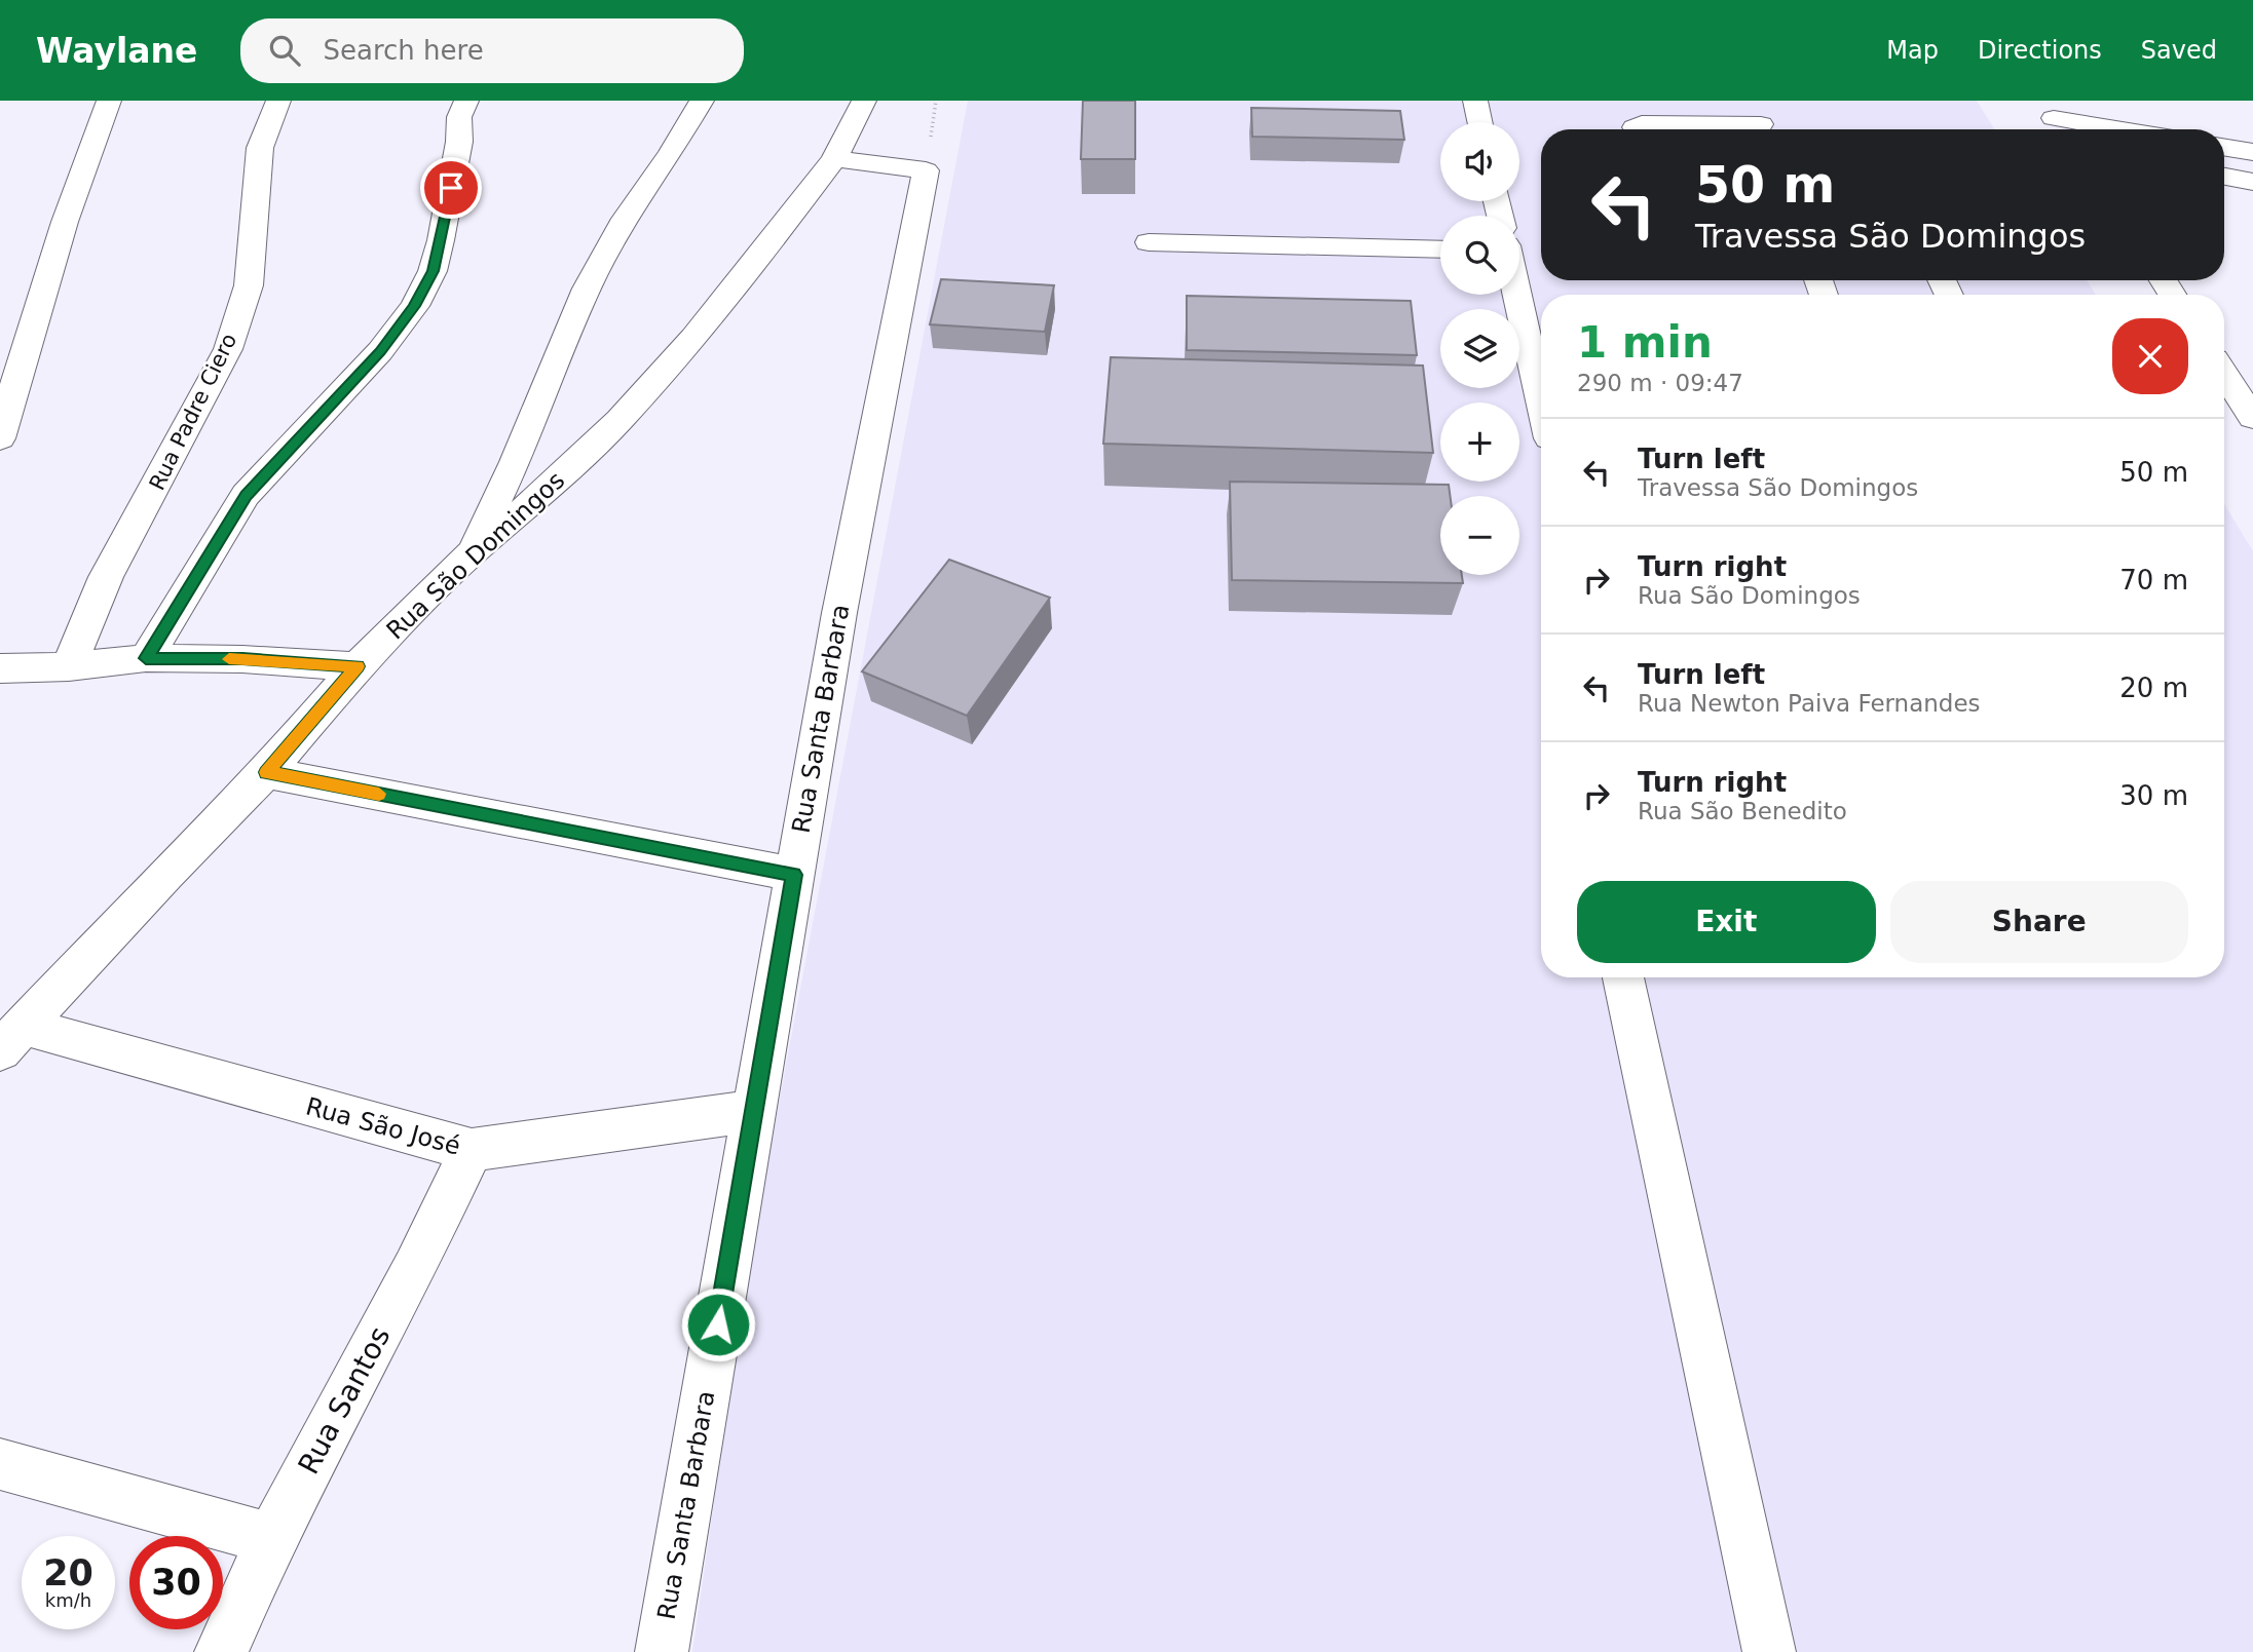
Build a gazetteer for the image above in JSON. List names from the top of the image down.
{
  "streets": {
    "street": [
      "Rua Padre Ciero",
      "Rua São Domingos",
      "Rua Santa Barbara",
      "Rua São José",
      "Rua Santos"
    ]
  },
  "crossings": [
    ["Rua São Domingos", "Rua Santa Barbara"],
    ["Rua São Domingos", "Rua São José"],
    ["Rua Santa Barbara", "Rua São José"],
    ["Rua São José", "Rua Santos"]
  ],
  "page": {
    "header": "Waylane",
    "search": "Search here",
    "nav": ["Map", "Directions", "Saved"],
    "map_buttons": ["+", "−"],
    "turn": ["50 m", "Travessa São Domingos"],
    "heading": ["1 min", "290 m · 09:47"],
    "list": [
      {
        "name": "Turn left",
        "note": "Travessa São Domingos",
        "value": "50 m"
      },
      {
        "name": "Turn right",
        "note": "Rua São Domingos",
        "value": "70 m"
      },
      {
        "name": "Turn left",
        "note": "Rua Newton Paiva Fernandes",
        "value": "20 m"
      },
      {
        "name": "Turn right",
        "note": "Rua São Benedito",
        "value": "30 m"
      }
    ],
    "buttons": ["Exit", "Share"],
    "speed": "20 km/h",
    "limit": "30"
  }
}
